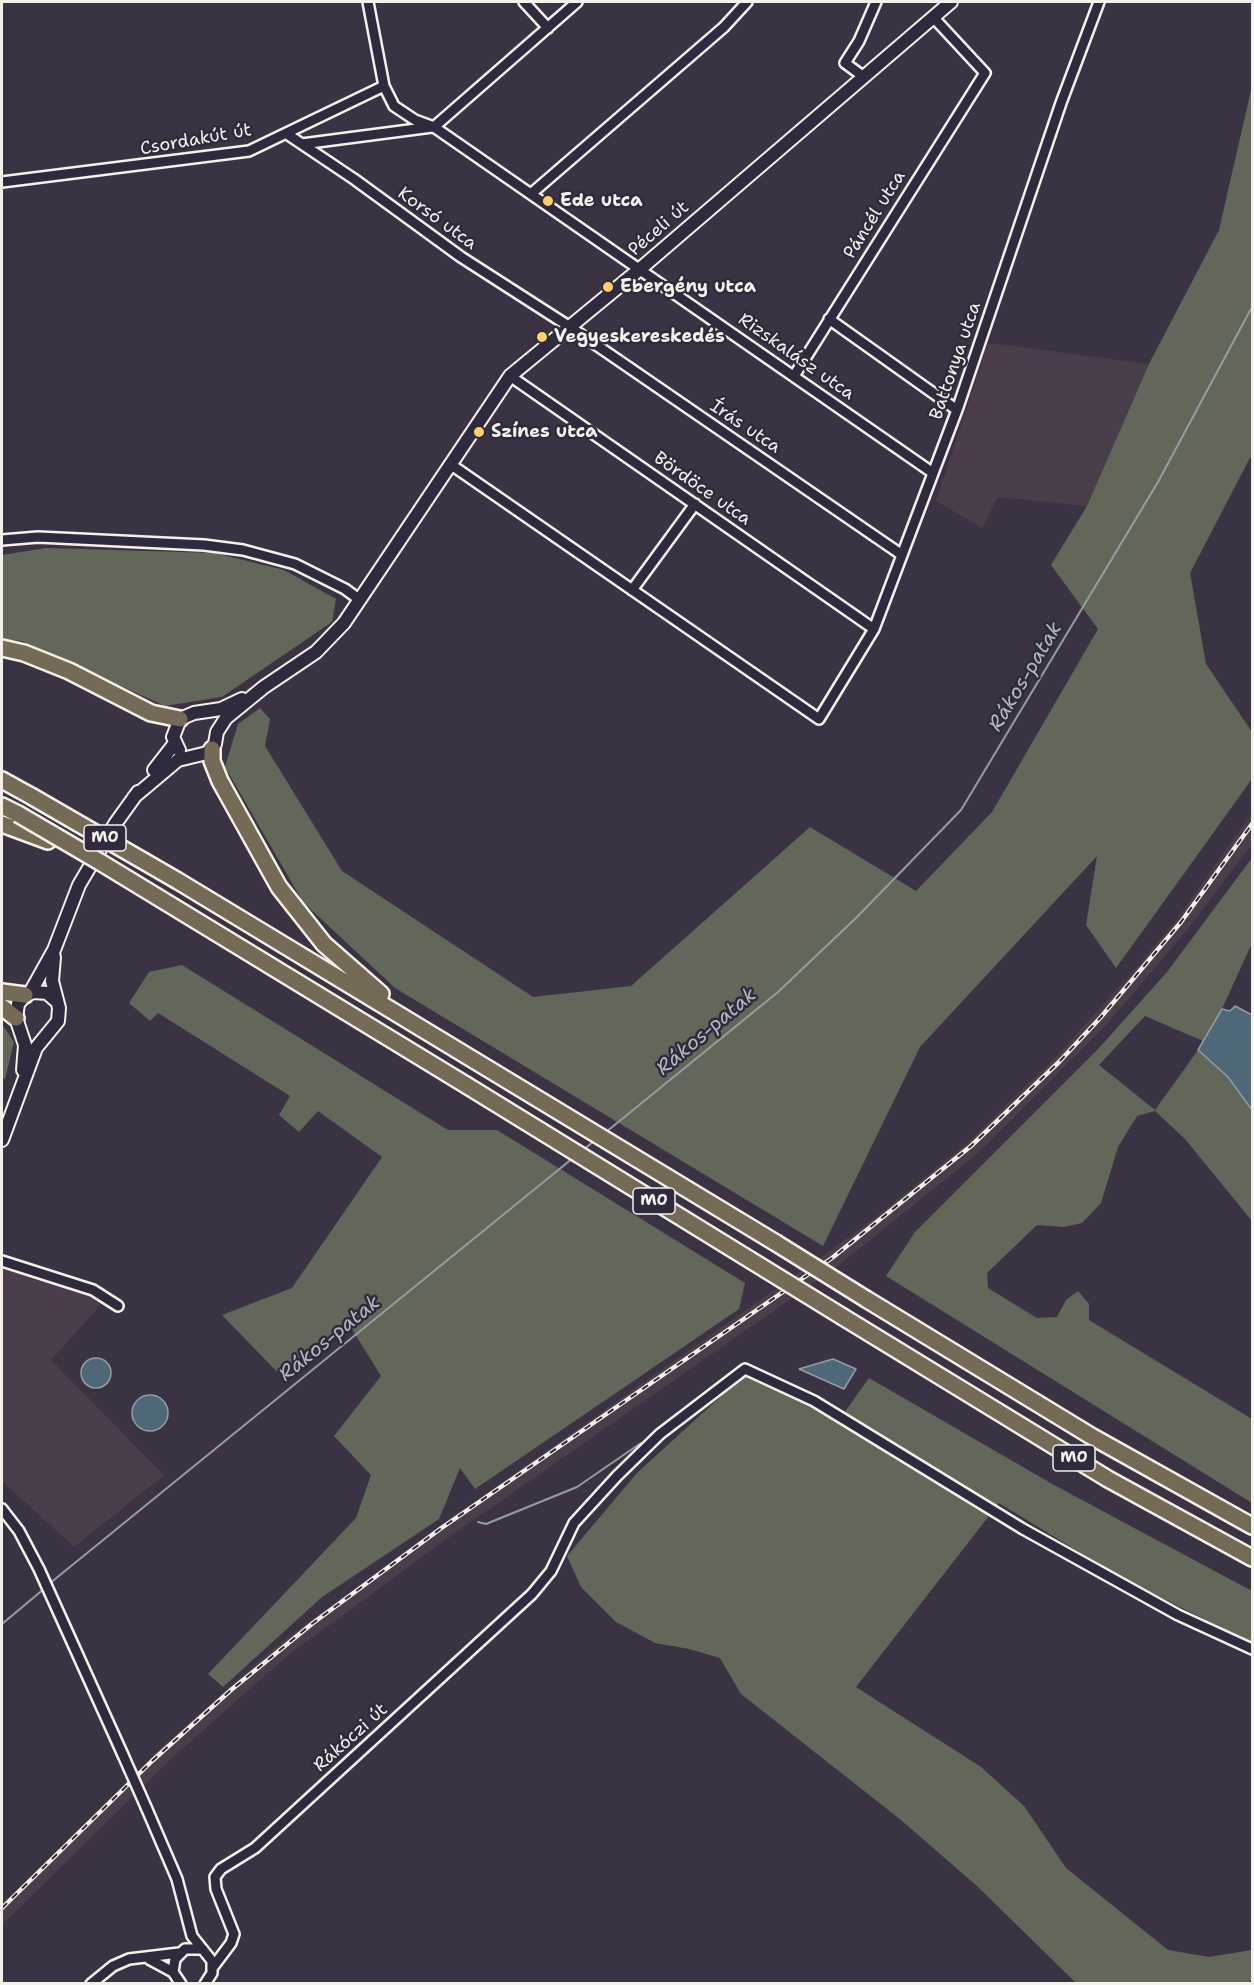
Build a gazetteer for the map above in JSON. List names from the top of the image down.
{
  "streets": {
    "highway": ["M0"],
    "main road": ["Péceli út"],
    "street": [
      "Csordakút út",
      "Páncél utca",
      "Korsó utca",
      "Rizskalász utca",
      "Battonya utca",
      "Írás utca",
      "Bördöce utca",
      "Rákóczi út"
    ]
  },
  "crossings": [
    ["Csordakút út", "Korsó utca"],
    ["Páncél utca", "Péceli út"],
    ["Páncél utca", "Rizskalász utca"],
    ["Korsó utca", "Péceli út"],
    ["Korsó utca", "Írás utca"],
    ["Péceli út", "Rizskalász utca"],
    ["Péceli út", "Írás utca"],
    ["Péceli út", "Bördöce utca"],
    ["Rizskalász utca", "Battonya utca"],
    ["Battonya utca", "Írás utca"],
    ["Battonya utca", "Bördöce utca"]
  ],
  "water": ["Rákos-patak"],
  "places": [
    "Ede utca",
    "Ebergény utca",
    "Vegyeskereskedés",
    "Színes utca"
  ]
}
